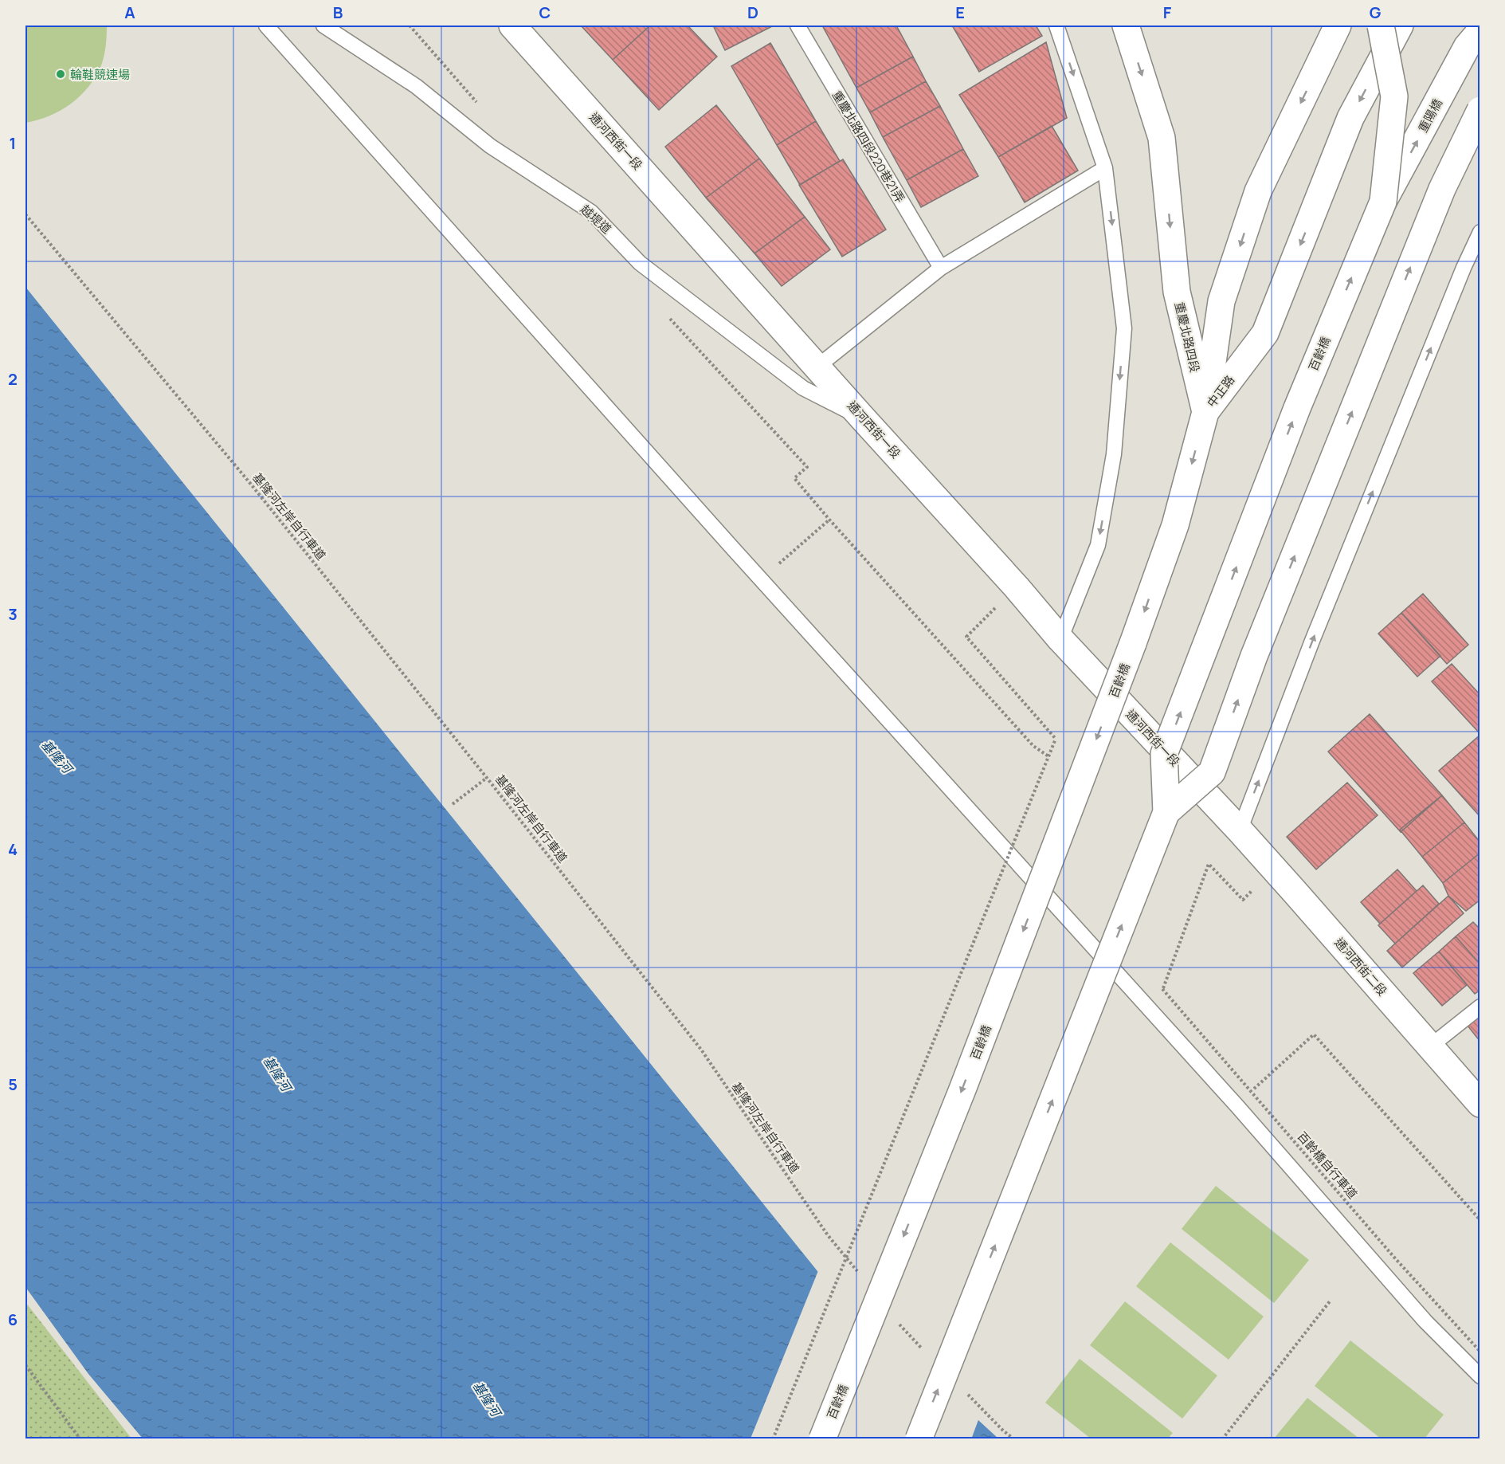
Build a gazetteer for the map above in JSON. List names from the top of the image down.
{
  "streets": {
    "main road": [
      "重陽橋",
      "通河西街一段",
      "重慶北路四段",
      "百齡橋",
      "中正路",
      "通河西街二段"
    ],
    "lane": ["重慶北路四段220巷21弄", "越堤道"],
    "path": ["基隆河左岸自行車道", "百齡橋自行車道"]
  },
  "crossings": [
    ["重陽橋", "百齡橋"],
    ["通河西街一段", "越堤道"],
    ["通河西街一段", "通河西街二段"],
    ["重慶北路四段", "百齡橋"],
    ["重慶北路四段", "中正路"]
  ],
  "one_way": ["重陽橋", "重慶北路四段", "中正路"],
  "water": ["基隆河"],
  "places": ["輪鞋競速場"],
  "grid": {
    "columns": [
      "A",
      "B",
      "C",
      "D",
      "E",
      "F",
      "G"
    ],
    "rows": [
      "1",
      "2",
      "3",
      "4",
      "5",
      "6"
    ]
  }
}
